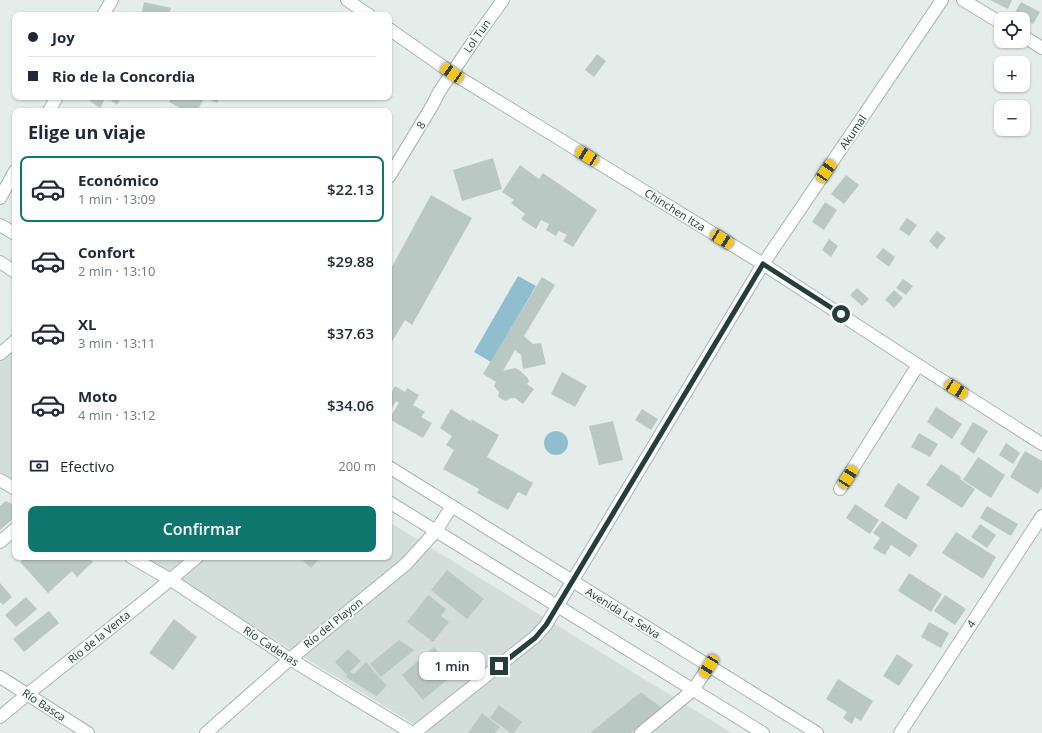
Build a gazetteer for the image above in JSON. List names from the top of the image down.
{
  "streets": {
    "street": [
      "Lol Tun",
      "8",
      "Akumal",
      "Chinchen Itza",
      "Avenida La Selva",
      "Río del Playon",
      "4",
      "Rio de la Venta",
      "Río Cadenas",
      "Río Basca"
    ]
  },
  "crossings": [
    ["Lol Tun", "8"],
    ["Lol Tun", "Chinchen Itza"],
    ["8", "Chinchen Itza"],
    ["Akumal", "Chinchen Itza"],
    ["Akumal", "Avenida La Selva"],
    ["Akumal", "Río Cadenas"],
    ["Avenida La Selva", "Río del Playon"],
    ["Río del Playon", "Río Cadenas"],
    ["Rio de la Venta", "Río Cadenas"],
    ["Rio de la Venta", "Río Basca"]
  ],
  "page": {
    "map_buttons": ["+", "−"],
    "banner": ["Joy", "Rio de la Concordia"],
    "heading": "Elige un viaje",
    "list": [
      {
        "name": "Económico",
        "note": "1 min · 13:09",
        "value": "$22.13"
      },
      {
        "name": "Confort",
        "note": "2 min · 13:10",
        "value": "$29.88"
      },
      {
        "name": "XL",
        "note": "3 min · 13:11",
        "value": "$37.63"
      },
      {
        "name": "Moto",
        "note": "4 min · 13:12",
        "value": "$34.06"
      }
    ],
    "pay": ["Efectivo", "200 m"],
    "buttons": "Confirmar",
    "bubble": "1 min"
  }
}
